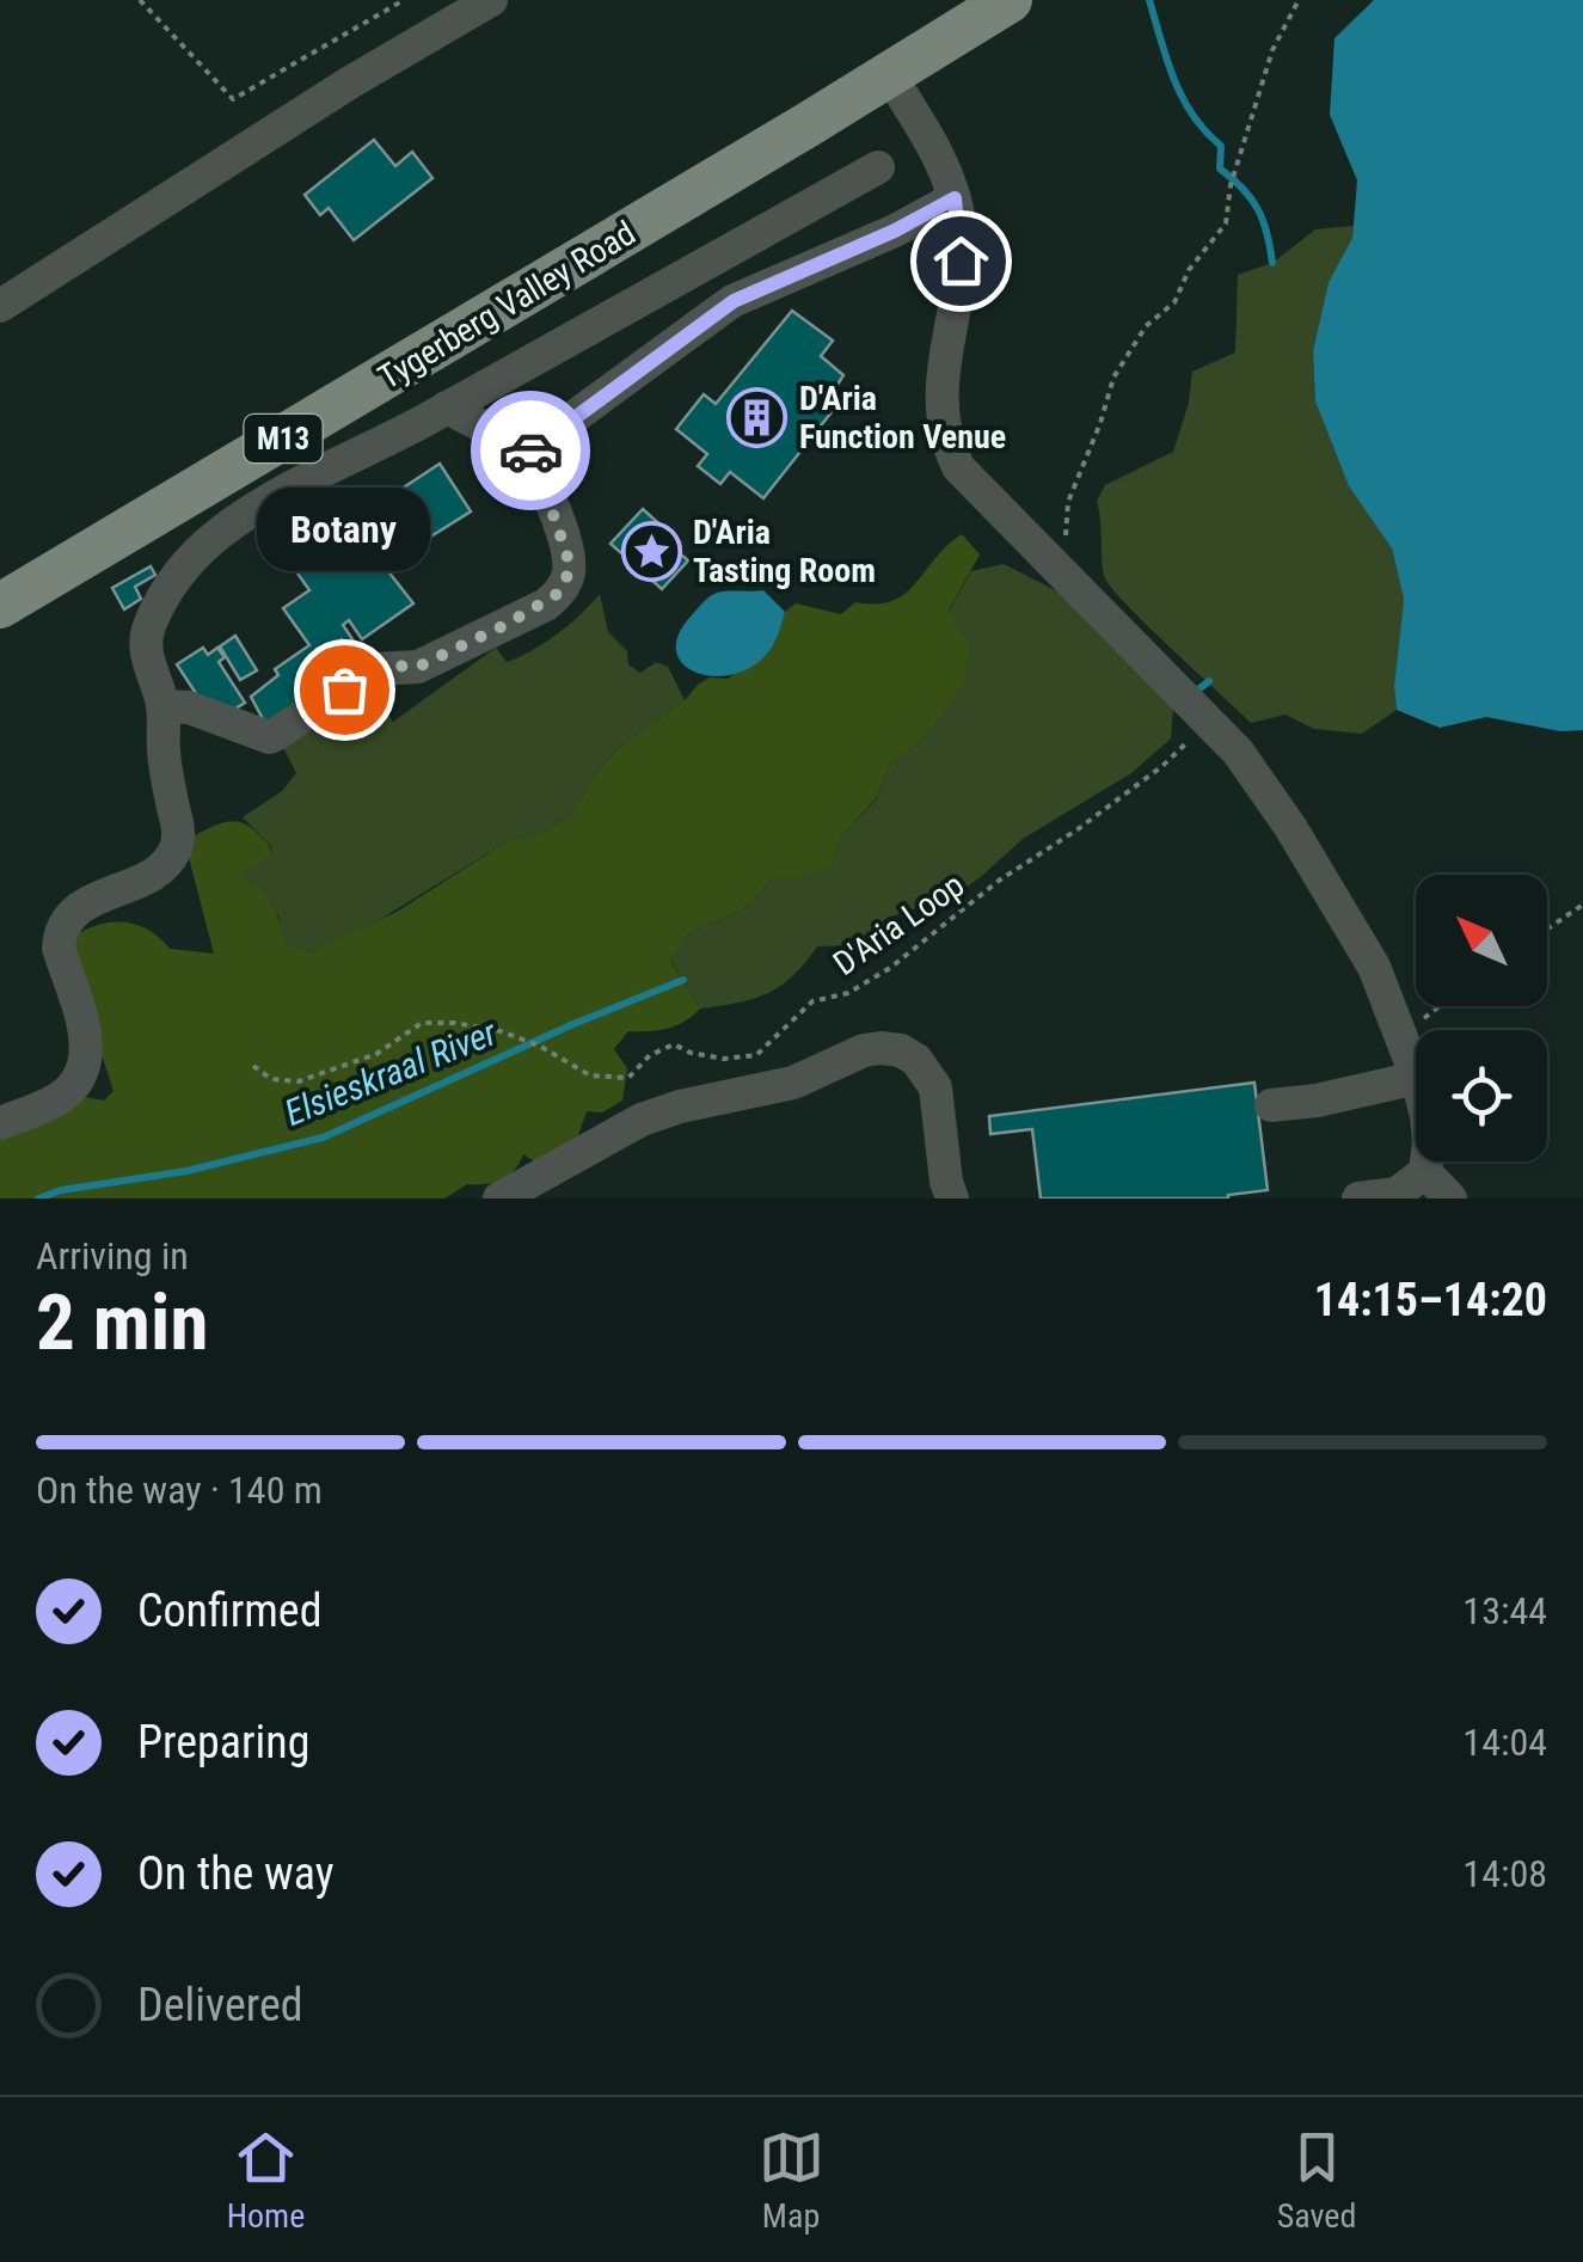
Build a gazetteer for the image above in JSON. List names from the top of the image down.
{
  "streets": {
    "main road": ["Tygerberg Valley Road", "M13"],
    "path": ["D'Aria Loop"]
  },
  "water": ["Elsieskraal River"],
  "places": {
    "building": ["D'Aria Function Venue"],
    "place": ["D'Aria Tasting Room"],
    "other": ["Botany"]
  },
  "north": "top left",
  "page": {
    "bubble": "Botany",
    "heading": ["2 min", "Arriving in", "14:15–14:20"],
    "bar": "On the way · 140 m",
    "list": [
      ["Confirmed", "13:44"],
      ["Preparing", "14:04"],
      ["On the way", "14:08"],
      "Delivered"
    ],
    "tabs": ["Home", "Map", "Saved"]
  }
}
